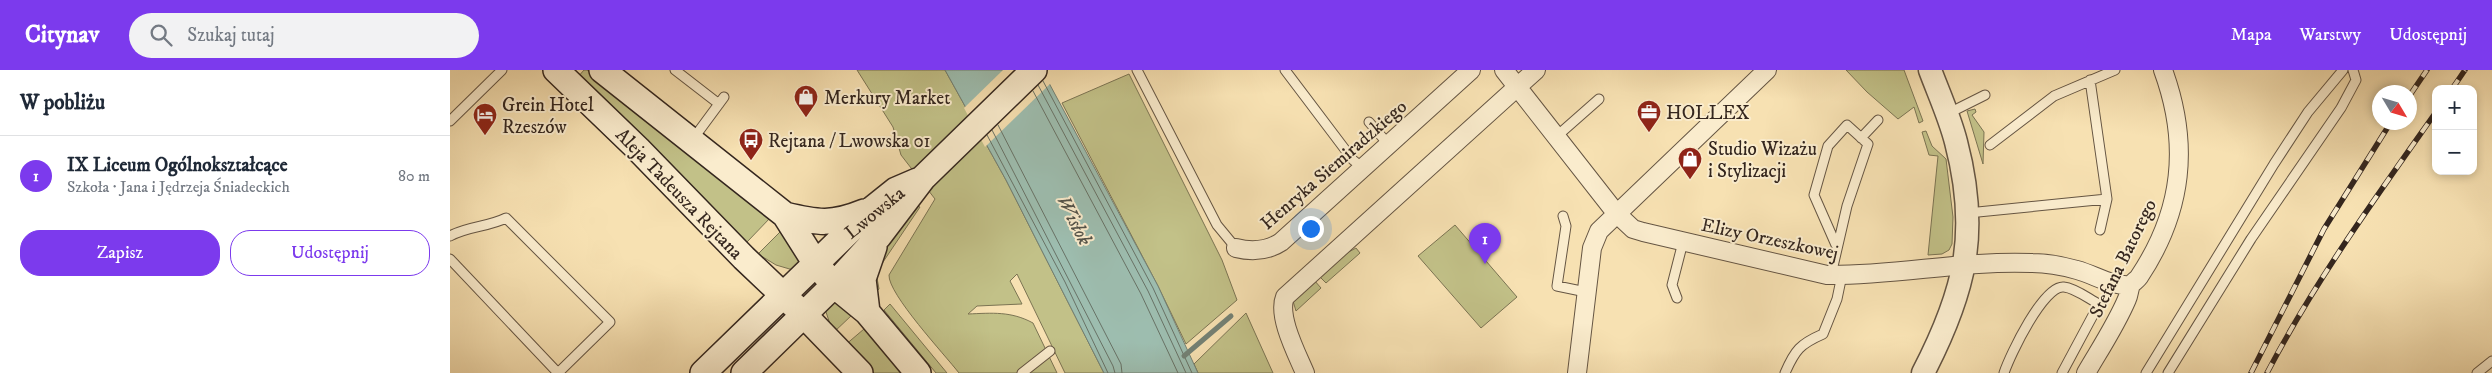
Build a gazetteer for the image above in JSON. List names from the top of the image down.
{
  "streets": {
    "main road": ["Aleja Tadeusza Rejtana", "Lwowska"],
    "street": ["Henryka Siemiradzkiego", "Elizy Orzeszkowej", "Stefana Batorego"]
  },
  "crossings": [
    ["Aleja Tadeusza Rejtana", "Lwowska"],
    ["Elizy Orzeszkowej", "Stefana Batorego"]
  ],
  "water": ["Wisłok"],
  "places": {
    "shop": ["Merkury Market", "Studio Wizażu i Stylizacji"],
    "office": ["HOLLEX"],
    "hotel": ["Grein Hotel Rzeszów"],
    "bus stop": ["Rejtana / Lwowska 01"]
  },
  "north": "bottom right",
  "page": {
    "header": "Citynav",
    "search": "Szukaj tutaj",
    "nav": ["Mapa", "Warstwy", "Udostępnij"],
    "heading": "W pobliżu",
    "map_buttons": ["+", "−"],
    "list": [
      {
        "mark": "1",
        "name": "IX Liceum Ogólnokształcące",
        "note": "Szkoła · Jana i Jędrzeja Śniadeckich",
        "value": "80 m"
      }
    ],
    "buttons": ["Zapisz", "Udostępnij"],
    "pins": "1"
  }
}
